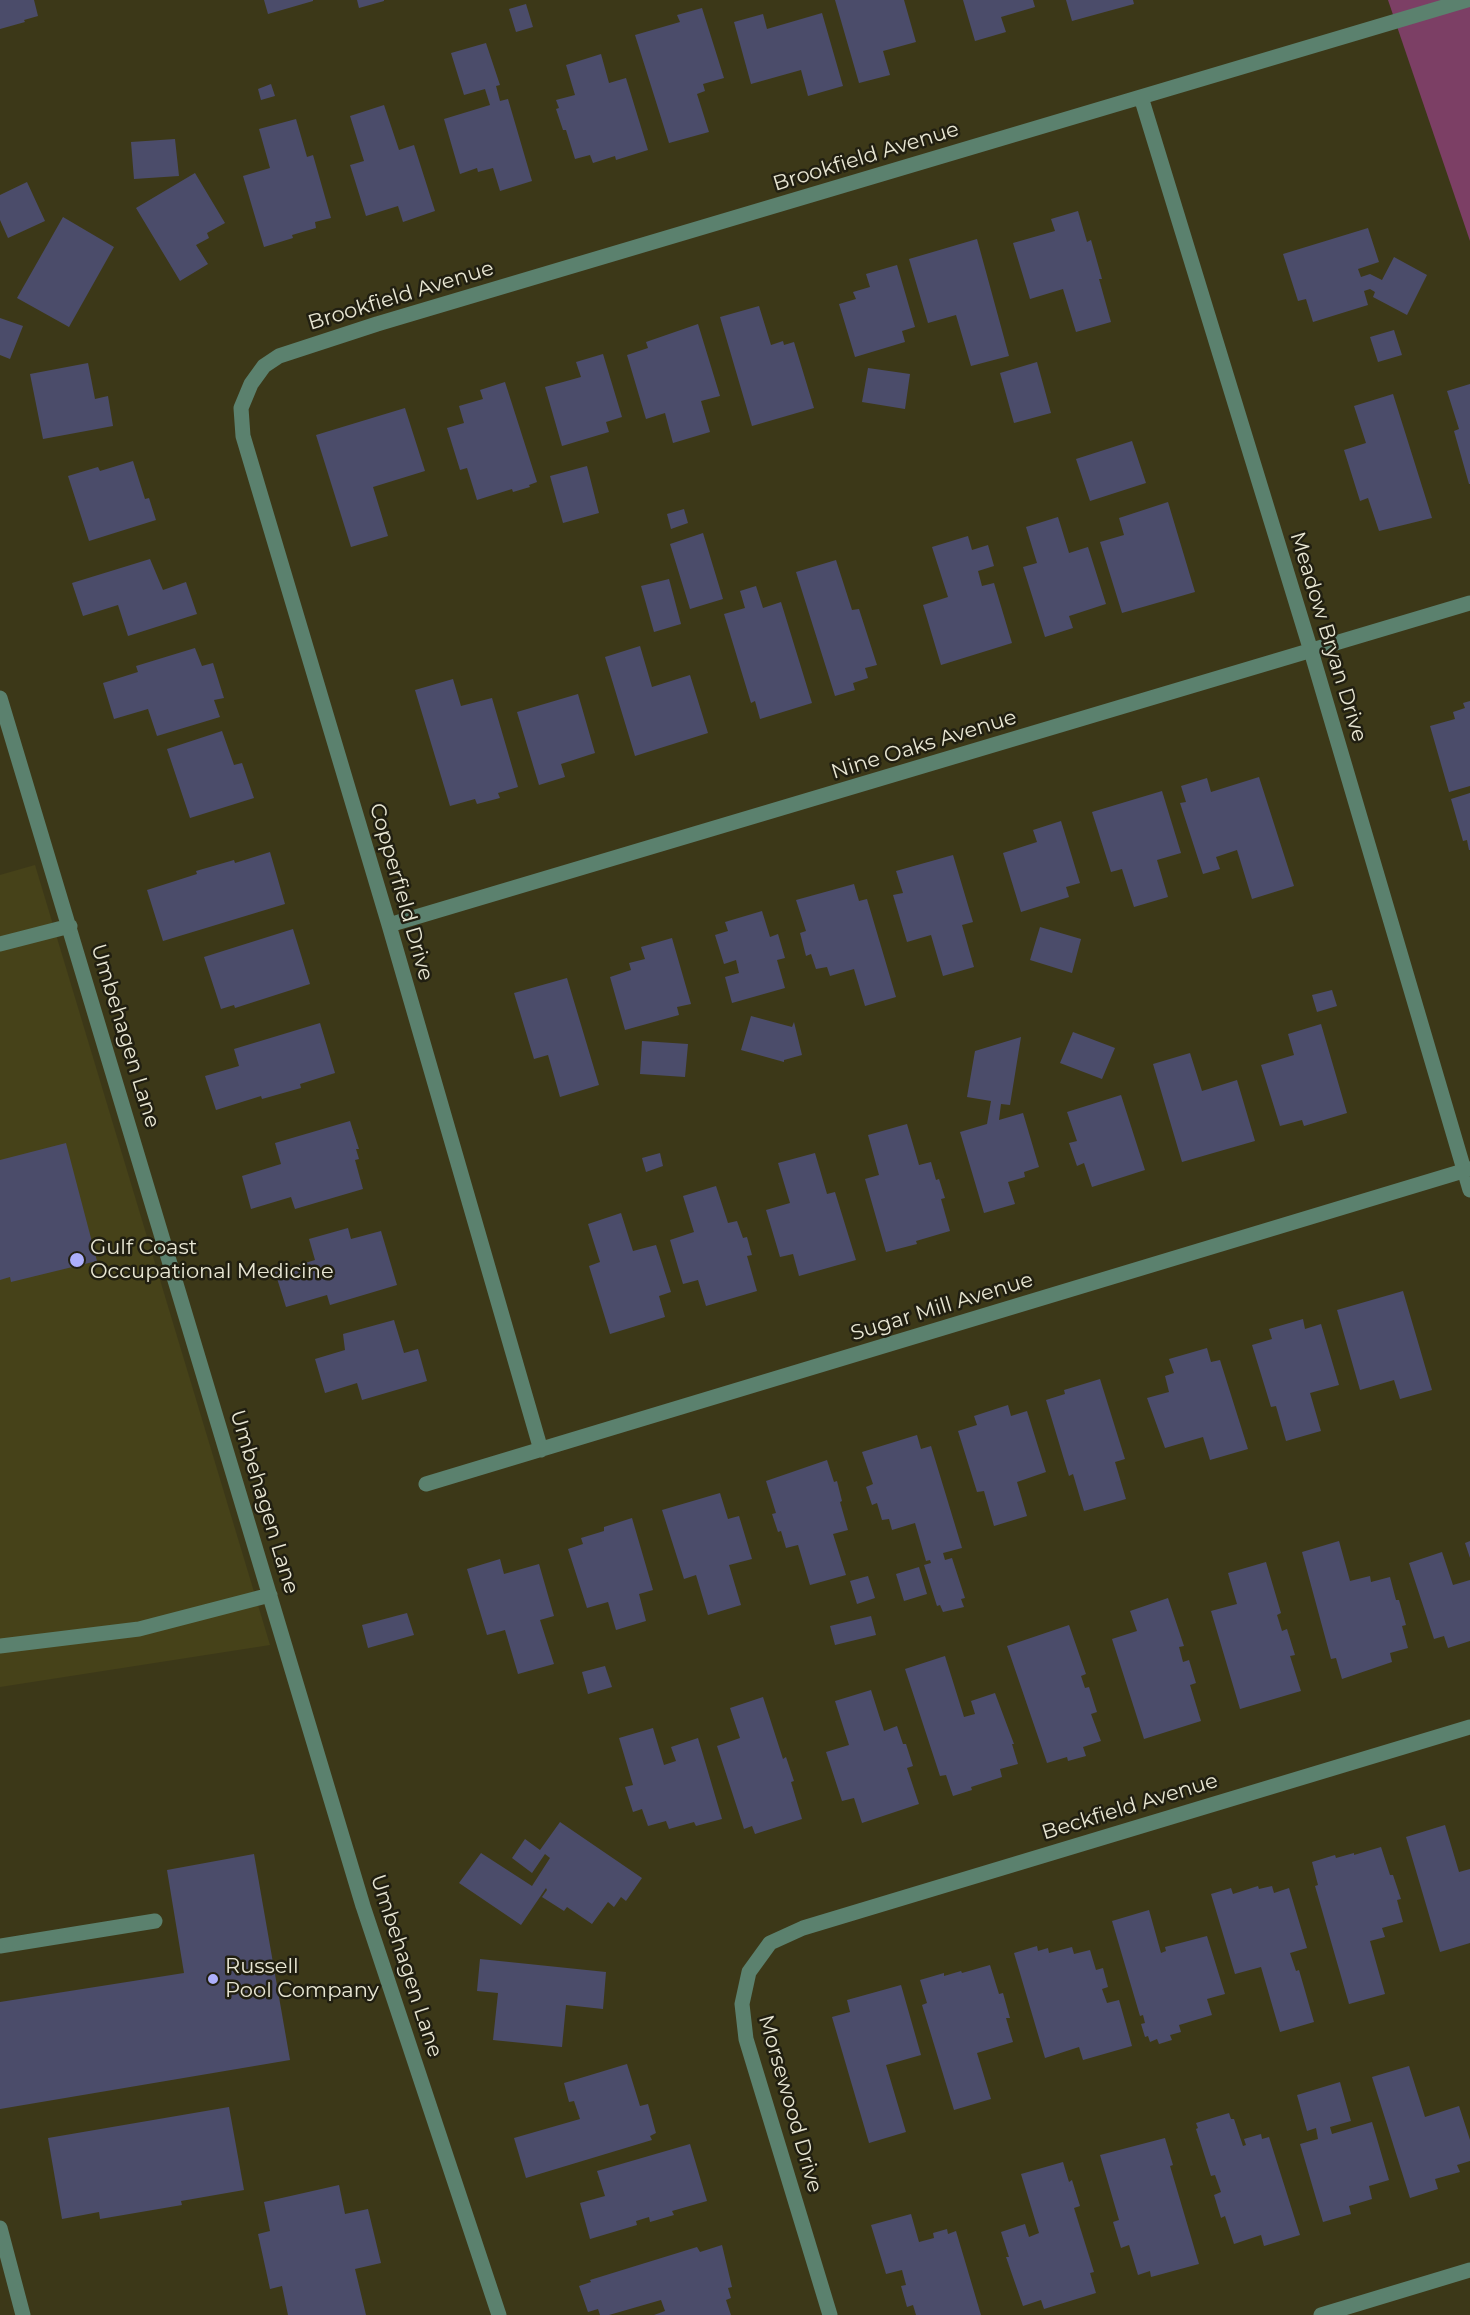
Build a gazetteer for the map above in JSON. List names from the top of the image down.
{
  "streets": {
    "street": [
      "Brookfield Avenue",
      "Meadow Bryan Drive",
      "Nine Oaks Avenue",
      "Copperfield Drive",
      "Umbehagen Lane",
      "Sugar Mill Avenue",
      "Beckfield Avenue",
      "Morsewood Drive"
    ]
  },
  "crossings": [
    ["Brookfield Avenue", "Meadow Bryan Drive"],
    ["Brookfield Avenue", "Copperfield Drive"],
    ["Meadow Bryan Drive", "Nine Oaks Avenue"],
    ["Meadow Bryan Drive", "Sugar Mill Avenue"],
    ["Nine Oaks Avenue", "Copperfield Drive"],
    ["Copperfield Drive", "Sugar Mill Avenue"],
    ["Beckfield Avenue", "Morsewood Drive"]
  ],
  "places": ["Gulf Coast Occupational Medicine", "Russell Pool Company"]
}
